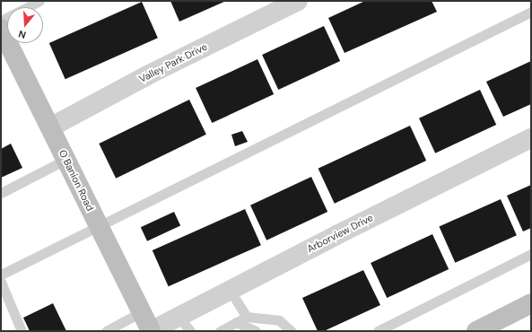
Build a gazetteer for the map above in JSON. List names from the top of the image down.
{
  "streets": {
    "street": ["Valley Park Drive", "O Banion Road", "Arborview Drive"]
  },
  "crossings": [
    ["Valley Park Drive", "O Banion Road"],
    ["O Banion Road", "Arborview Drive"]
  ],
  "north": "bottom"
}
